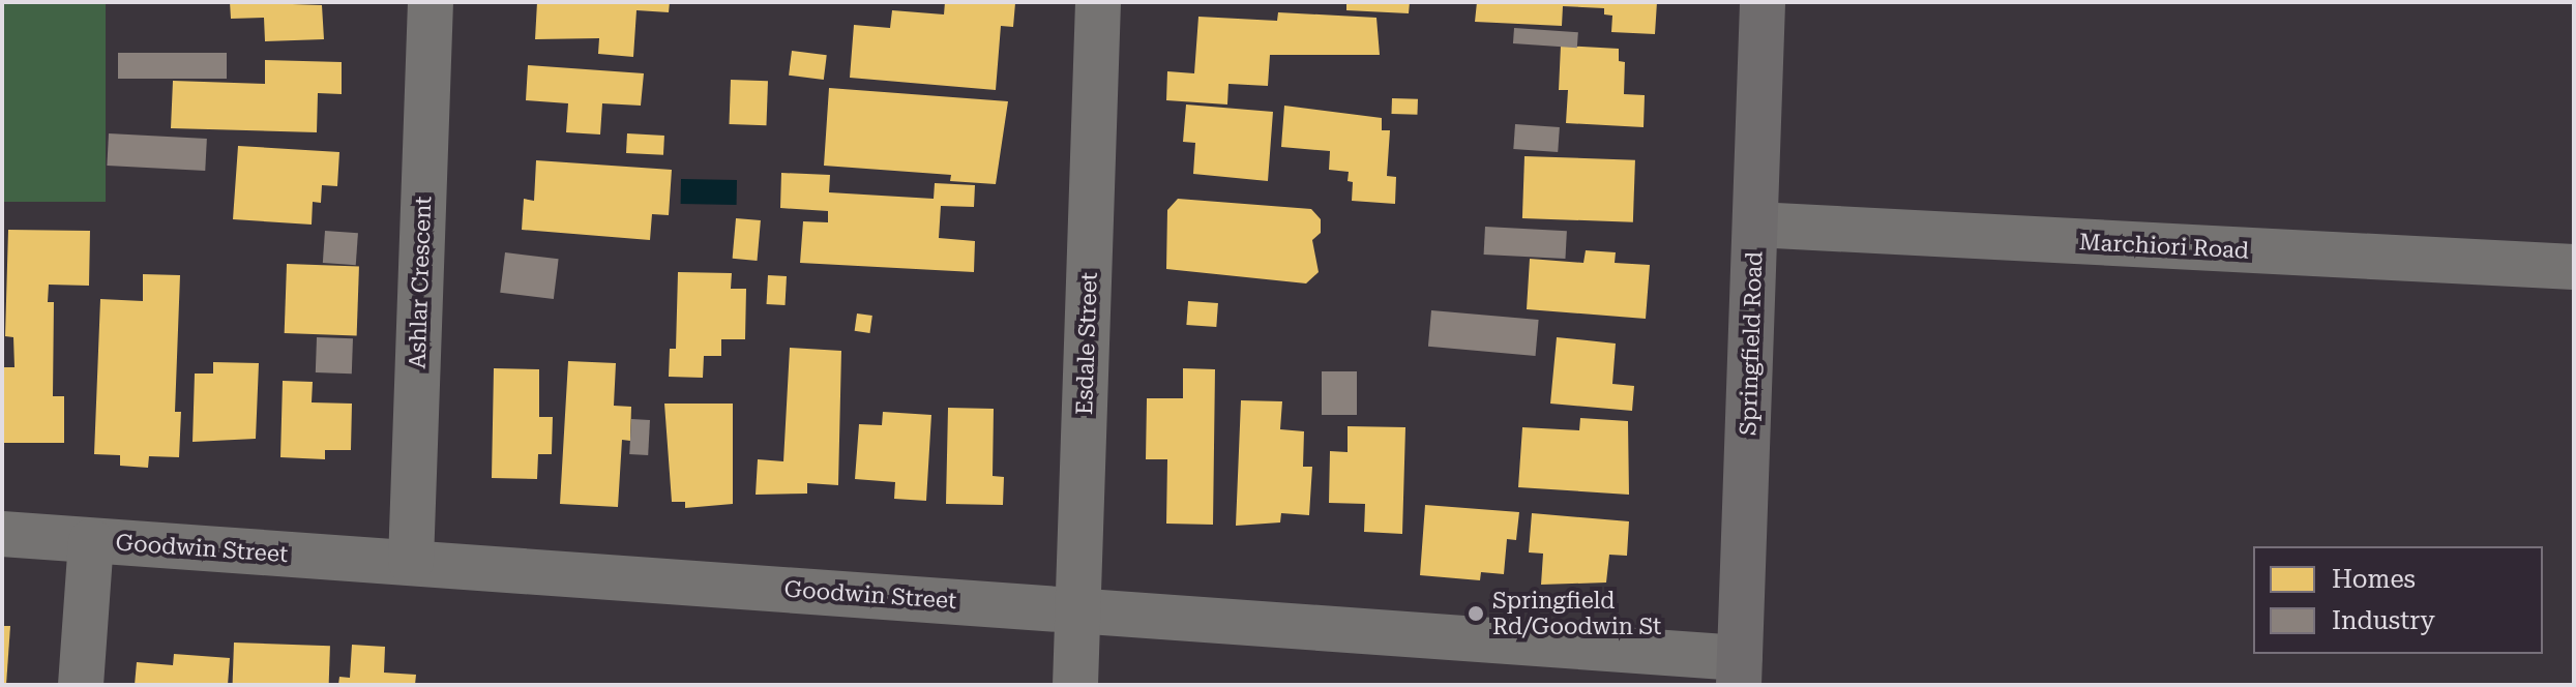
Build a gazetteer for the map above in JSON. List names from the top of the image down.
{
  "streets": {
    "main road": ["Springfield Road"],
    "street": [
      "Marchiori Road",
      "Ashlar Crescent",
      "Esdale Street",
      "Goodwin Street"
    ]
  },
  "crossings": [
    ["Marchiori Road", "Springfield Road"],
    ["Ashlar Crescent", "Goodwin Street"],
    ["Esdale Street", "Goodwin Street"],
    ["Springfield Road", "Goodwin Street"]
  ],
  "places": ["Springfield Rd/Goodwin St"],
  "legend": ["Homes", "Industry"]
}
